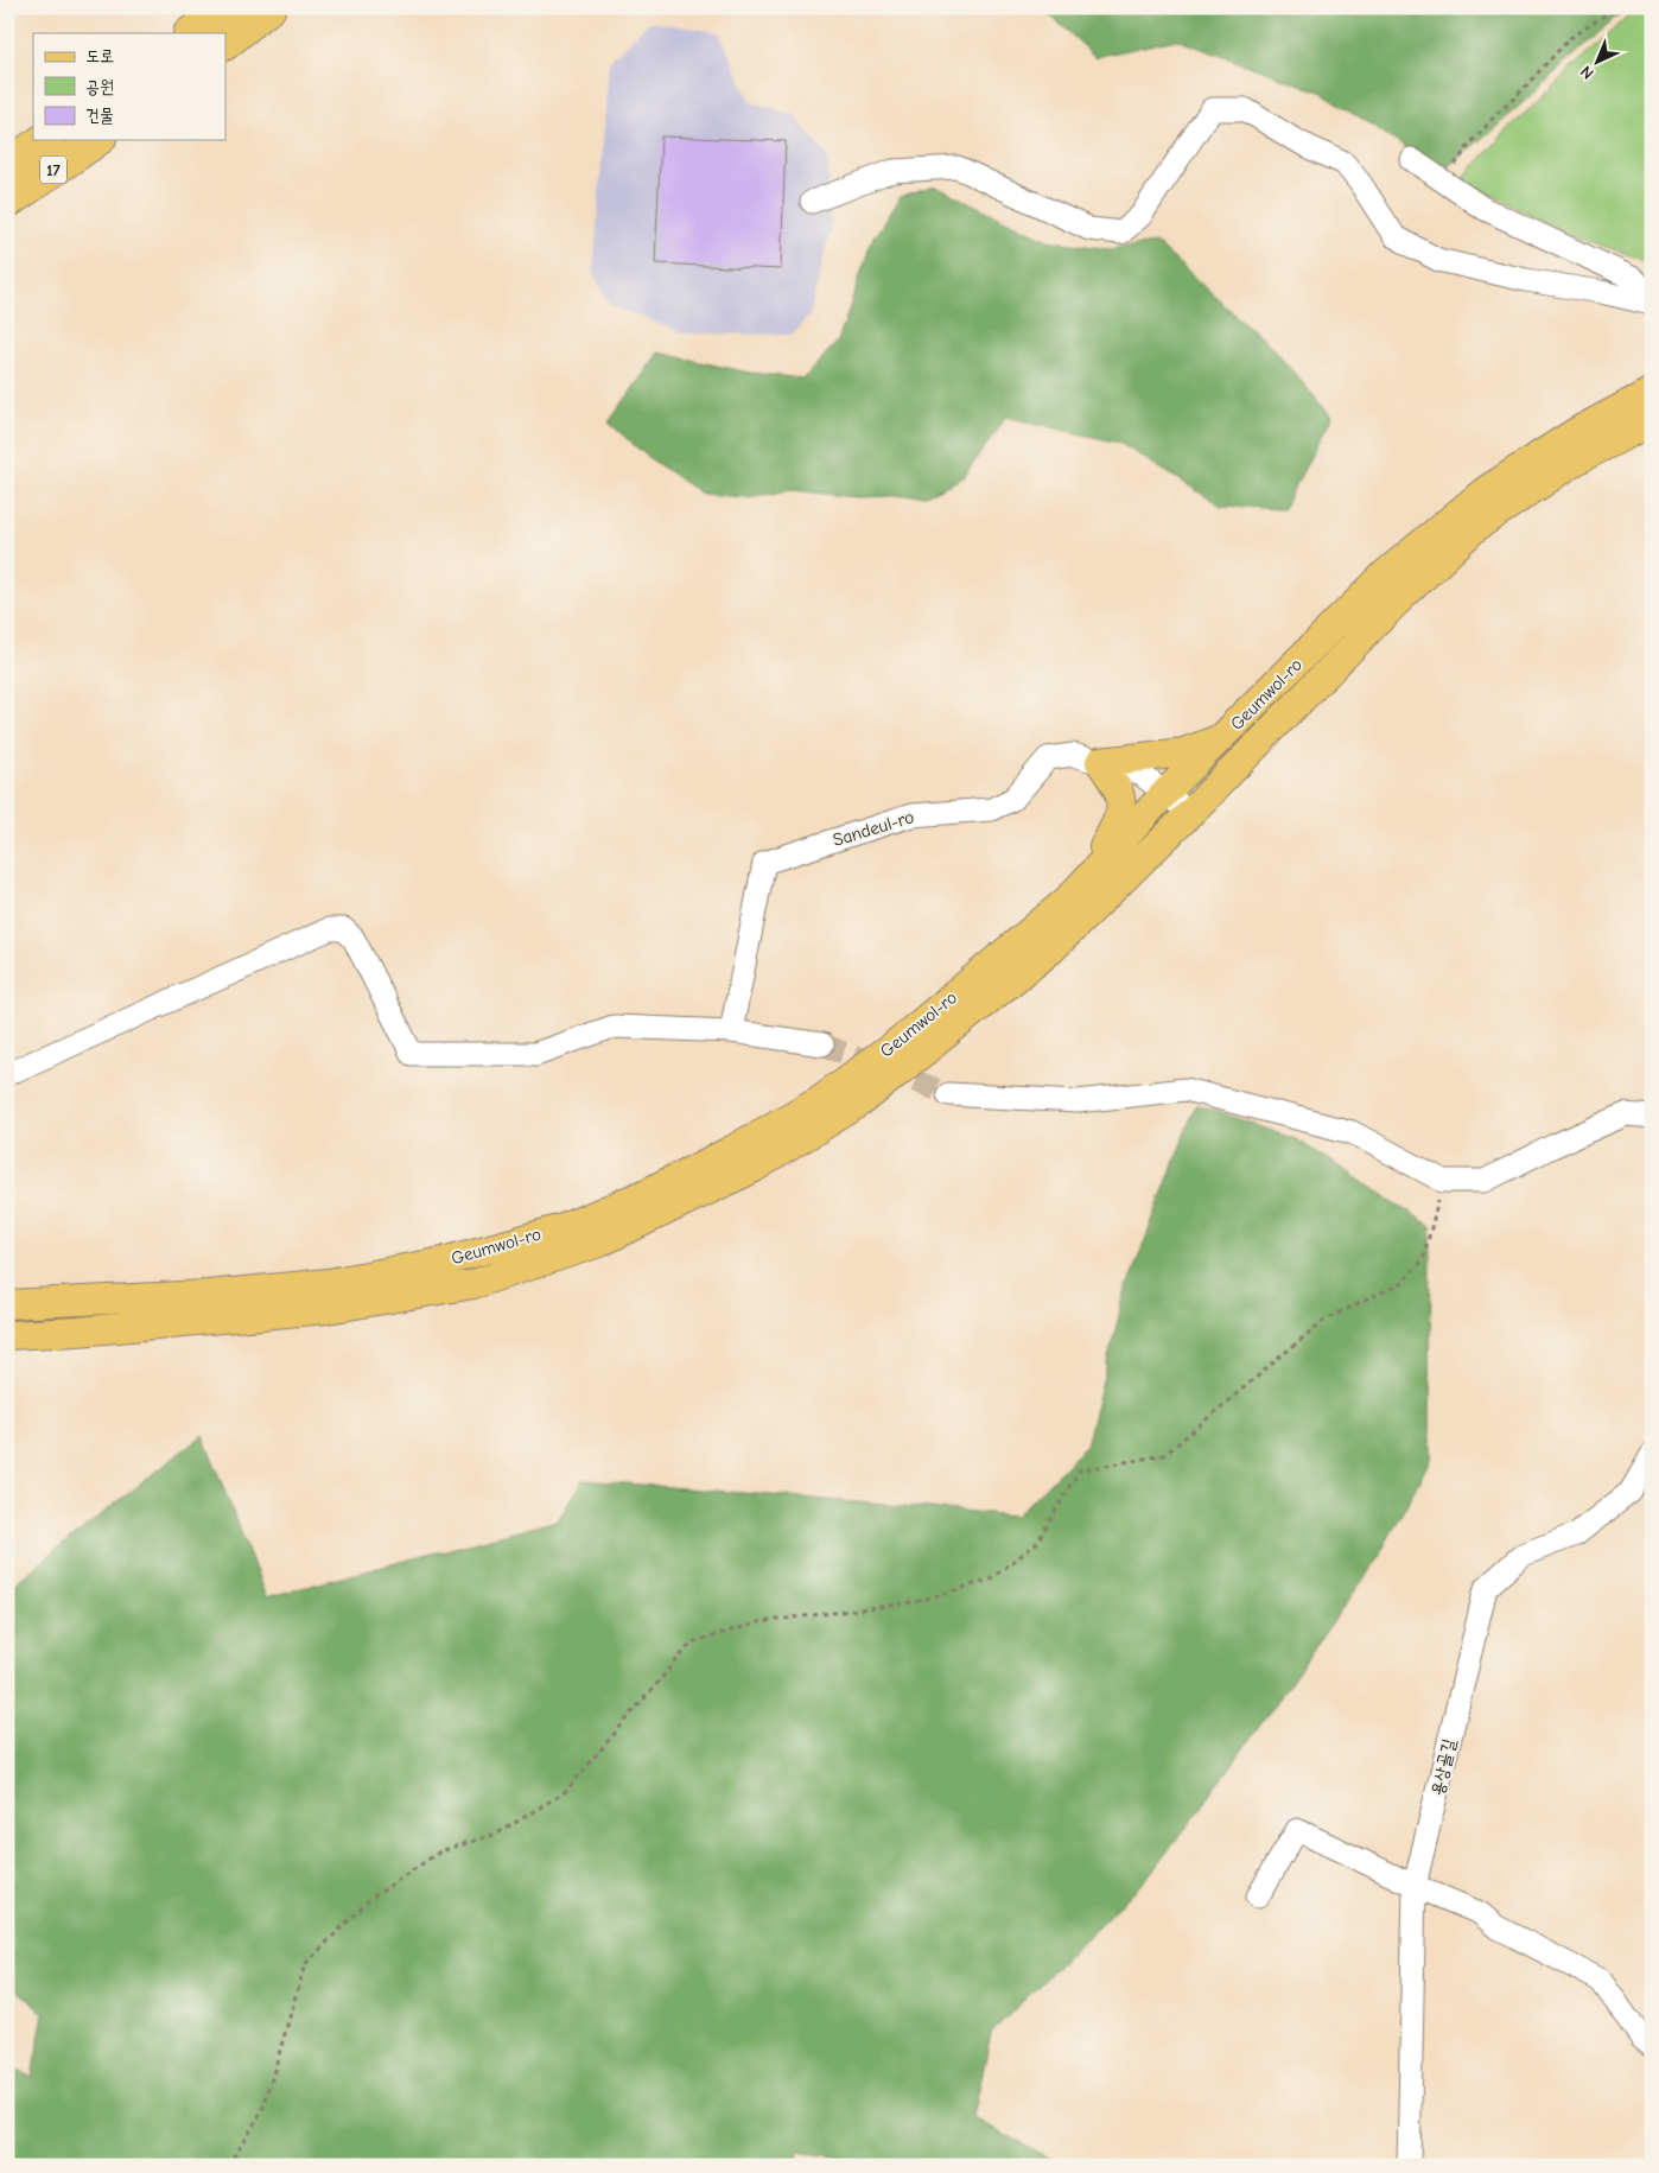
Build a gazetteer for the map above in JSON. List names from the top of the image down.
{
  "streets": {
    "highway": ["17"],
    "main road": ["Geumwol-ro"],
    "street": ["Sandeul-ro", "용상골길"]
  },
  "crossings": [
    ["Geumwol-ro", "Sandeul-ro"]
  ],
  "legend": ["도로", "공원", "건물"],
  "north": "bottom left"
}
